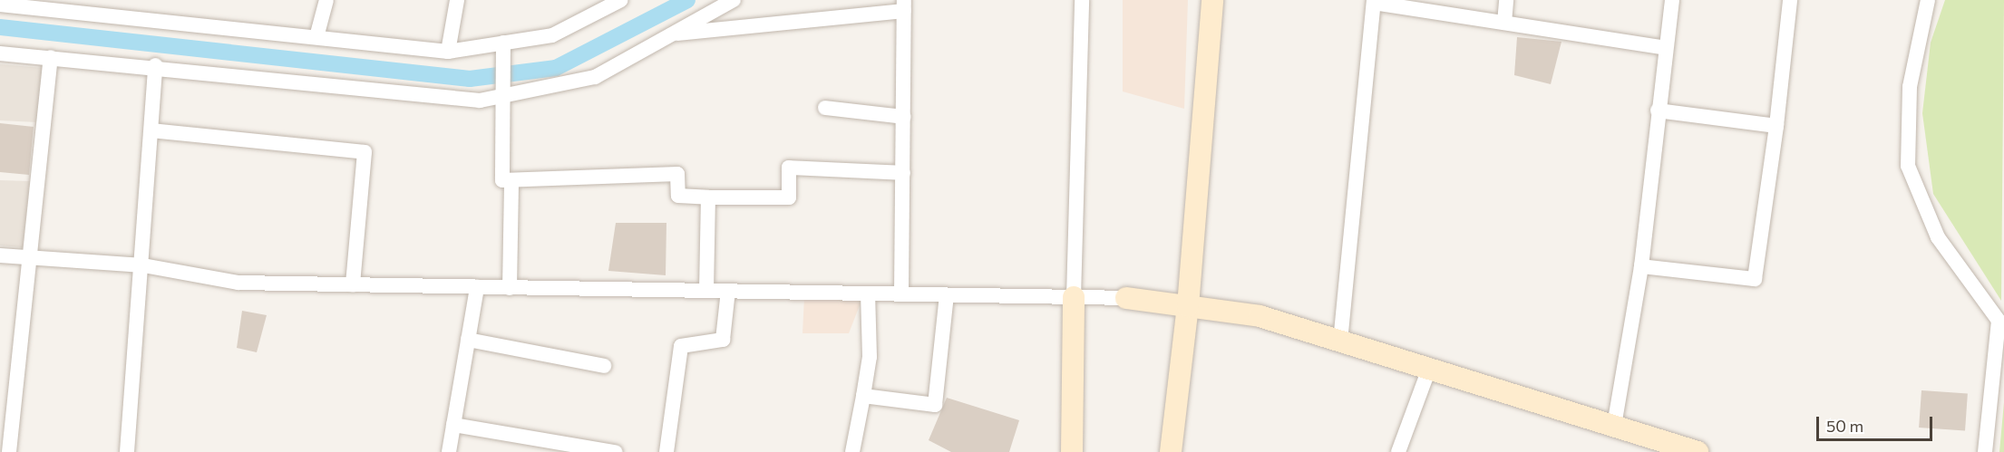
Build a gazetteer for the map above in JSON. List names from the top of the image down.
{
  "scale_bar": "50 m"
}
